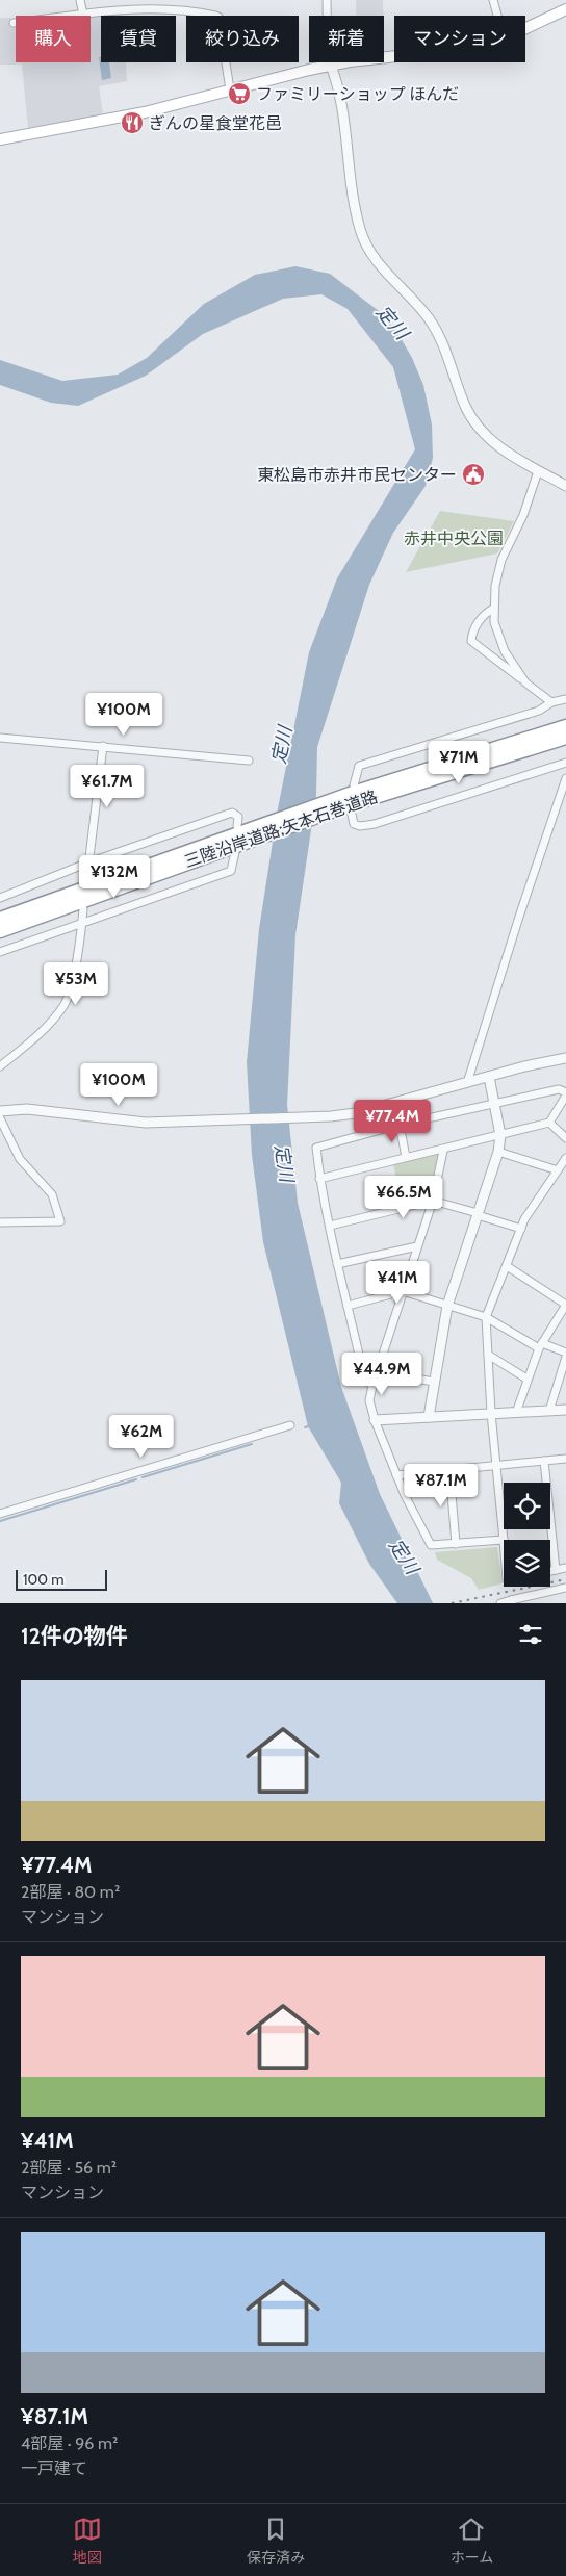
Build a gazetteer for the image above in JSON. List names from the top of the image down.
{
  "streets": {
    "highway": ["三陸沿岸道路;矢本石巻道路"]
  },
  "water": ["定川"],
  "parks": ["赤井中央公園"],
  "places": {
    "supermarket": ["ファミリーショップ ほんだ"],
    "restaurant": ["ぎんの星食堂花邑"],
    "public building": ["東松島市赤井市民センター"]
  },
  "scale_bar": "100 m",
  "page": {
    "chip": [
      "購入",
      "賃貸",
      "絞り込み",
      "新着",
      "マンション"
    ],
    "price": [
      "¥100M",
      "¥71M",
      "¥61.7M",
      "¥132M",
      "¥53M",
      "¥100M",
      "¥77.4M",
      "¥66.5M",
      "¥41M",
      "¥44.9M",
      "¥62M",
      "¥87.1M"
    ],
    "scale": "100 m",
    "heading": "12件の物件",
    "list": [
      {
        "name": "¥77.4M",
        "note": "2部屋 · 80 m² · マンション"
      },
      {
        "name": "¥41M",
        "note": "2部屋 · 56 m² · マンション"
      },
      {
        "name": "¥87.1M",
        "note": "4部屋 · 96 m² · 一戸建て"
      }
    ],
    "tabs": ["地図", "保存済み", "ホーム"]
  }
}
